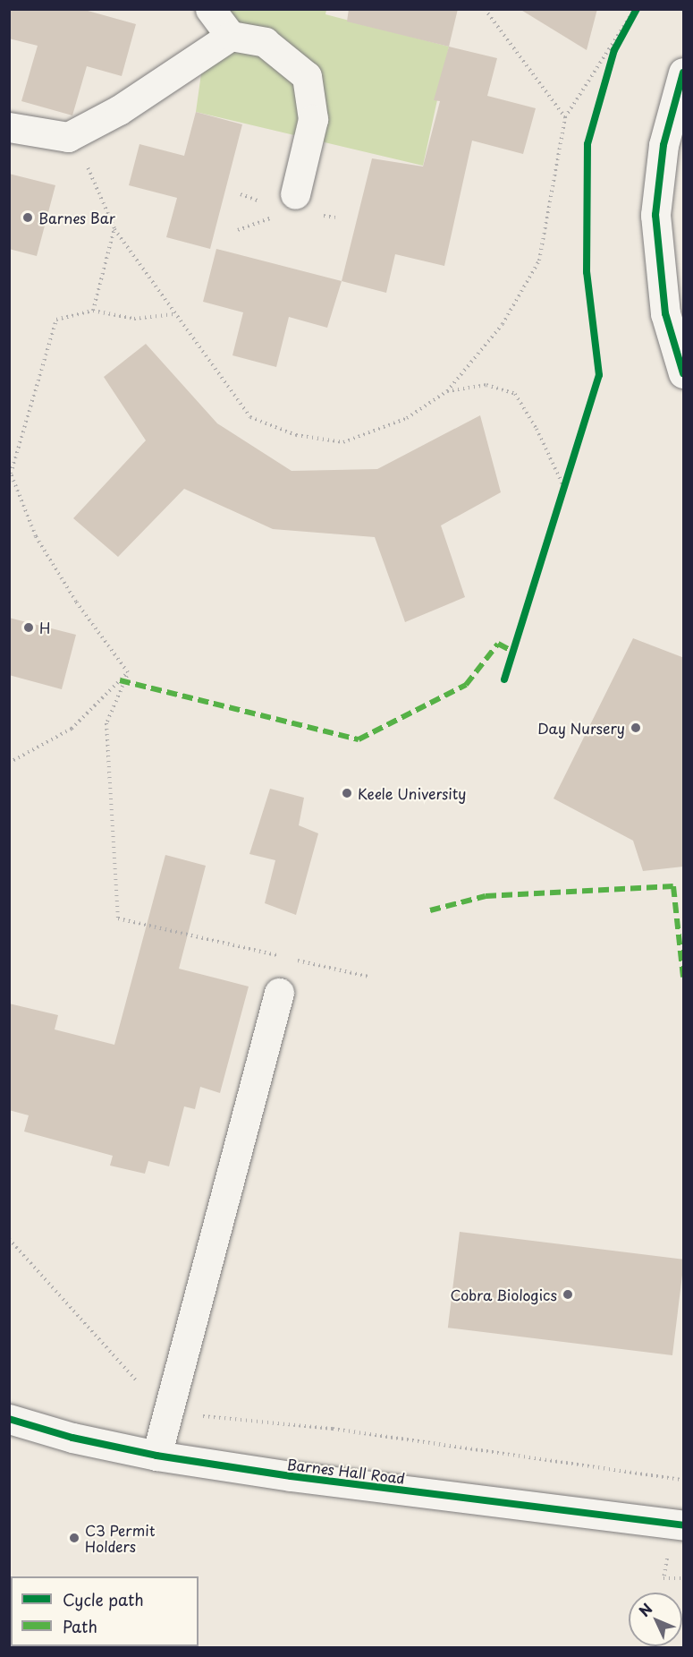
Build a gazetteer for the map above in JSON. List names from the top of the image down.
{
  "streets": {
    "street": ["Barnes Hall Road"]
  },
  "places": [
    "Barnes Bar",
    "H",
    "Day Nursery",
    "Keele University",
    "Cobra Biologics",
    "C3 Permit Holders"
  ],
  "legend": ["Cycle path", "Path"],
  "north": "top left"
}
